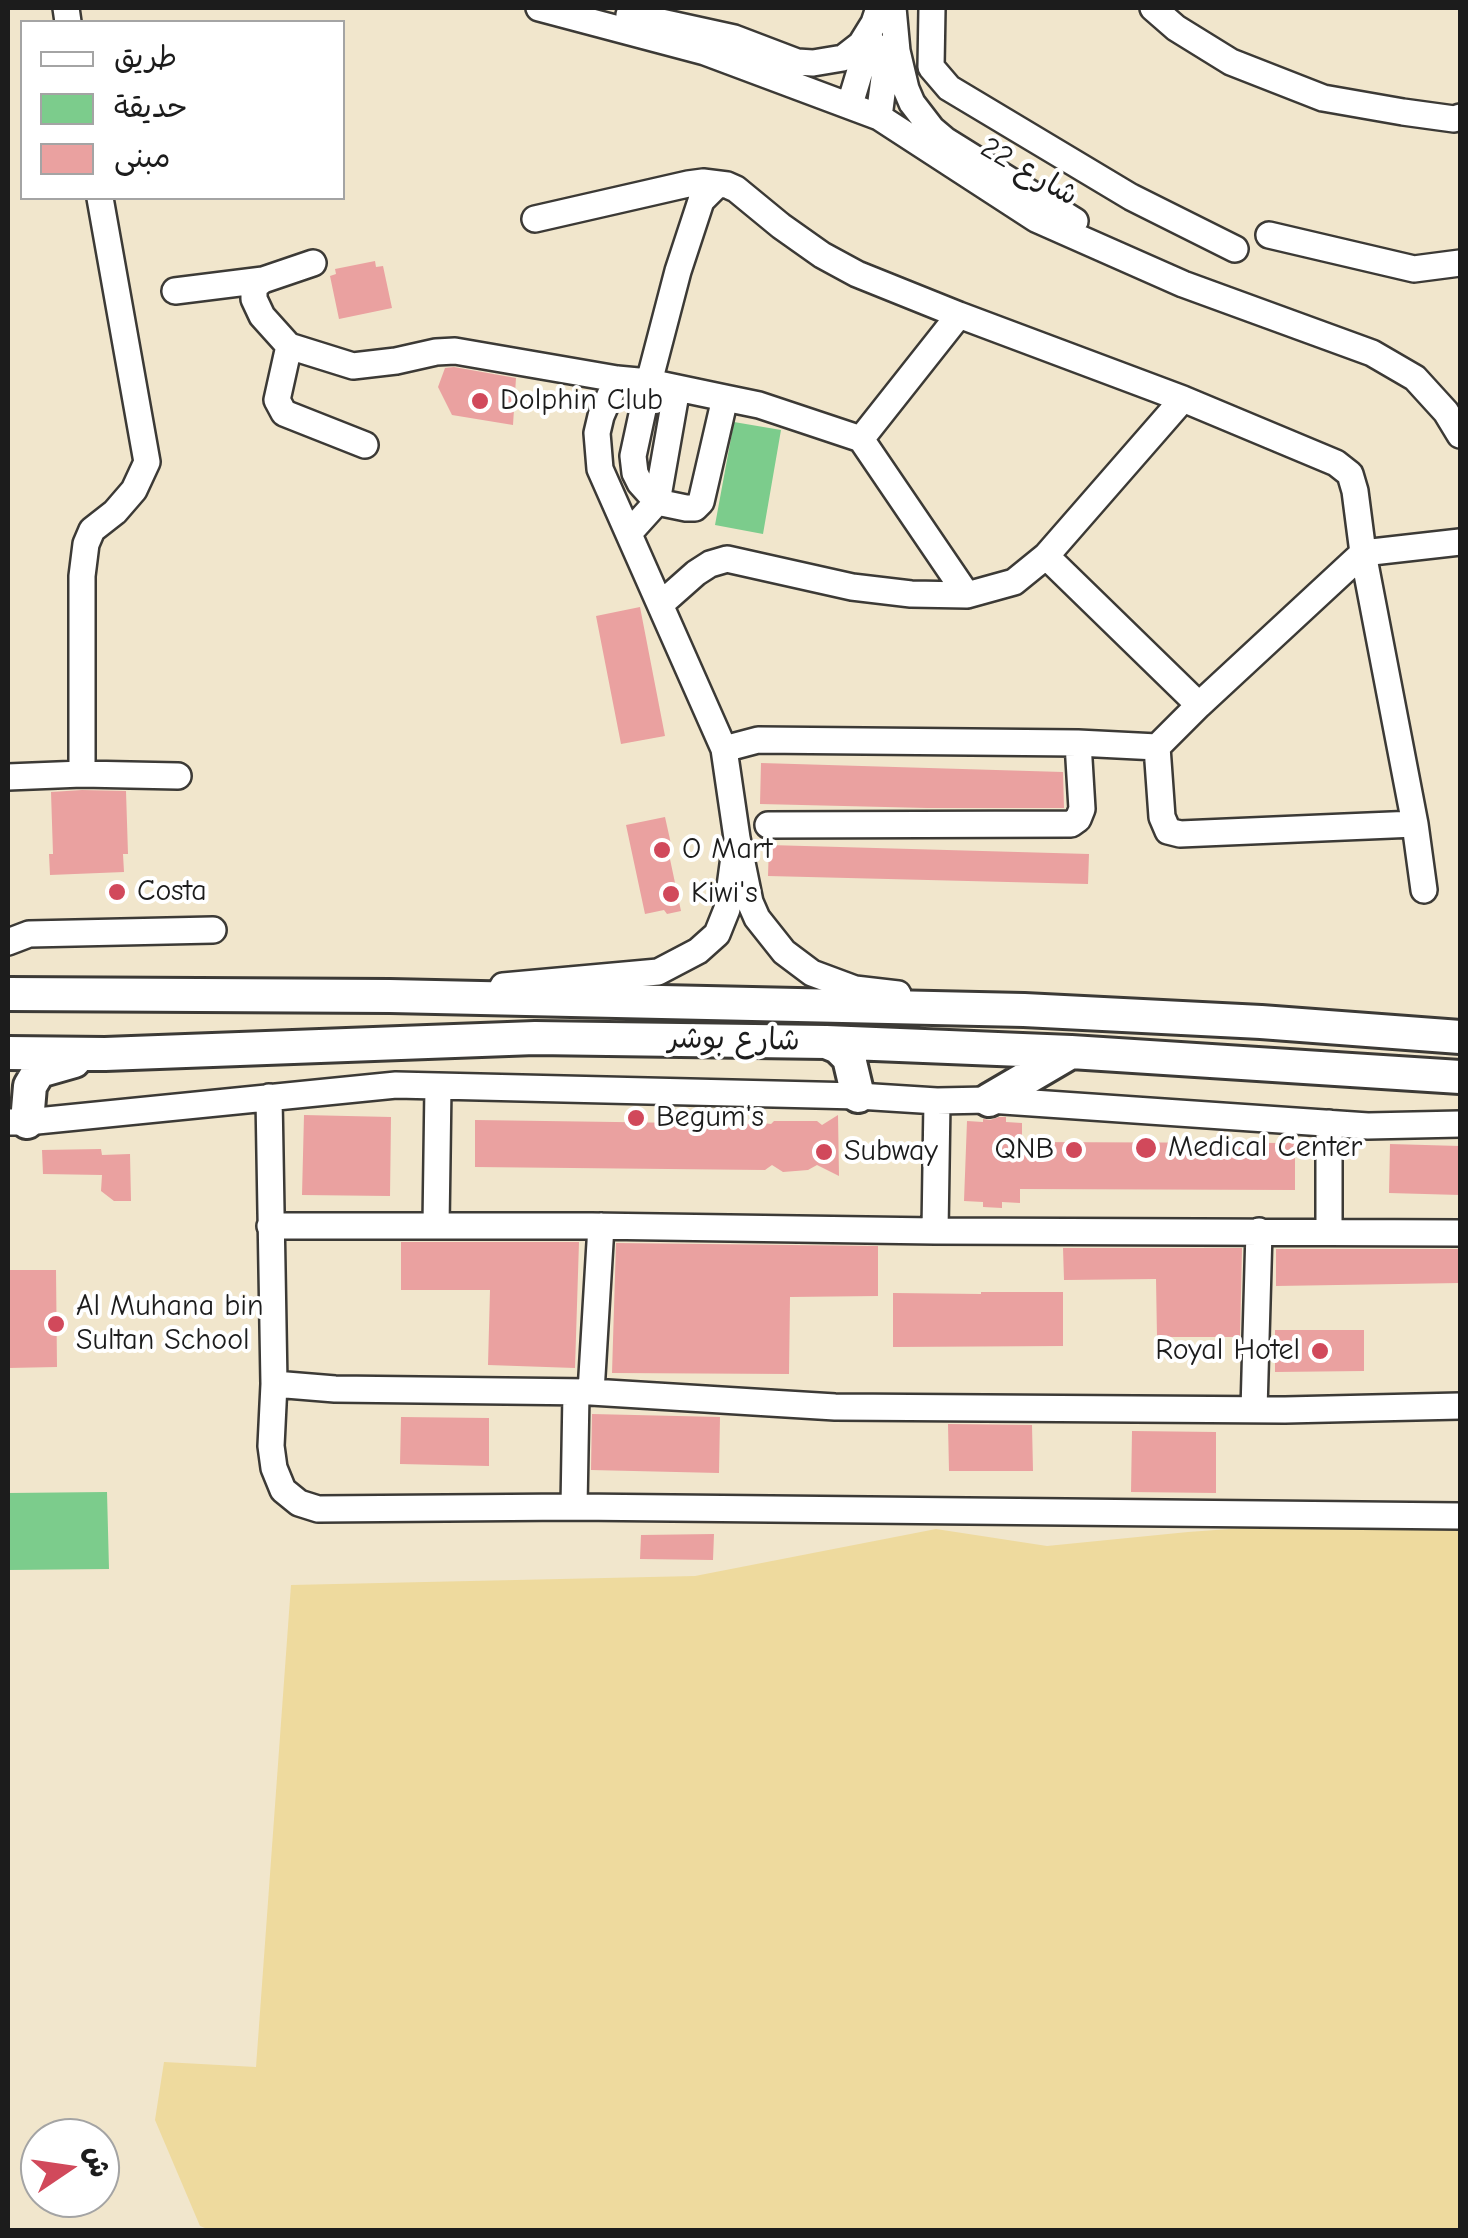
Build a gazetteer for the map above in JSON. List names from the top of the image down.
{
  "streets": {
    "main road": ["شارع بوشر"],
    "street": ["شارع 22"]
  },
  "places": [
    "Dolphin Club",
    "O Mart",
    "Costa",
    "Kiwi's",
    "Begum's",
    "Medical Center",
    "QNB",
    "Subway",
    "Al Muhana bin Sultan School",
    "Royal Hotel"
  ],
  "legend": ["طريق", "حديقة", "مبنى"],
  "north": "right"
}
